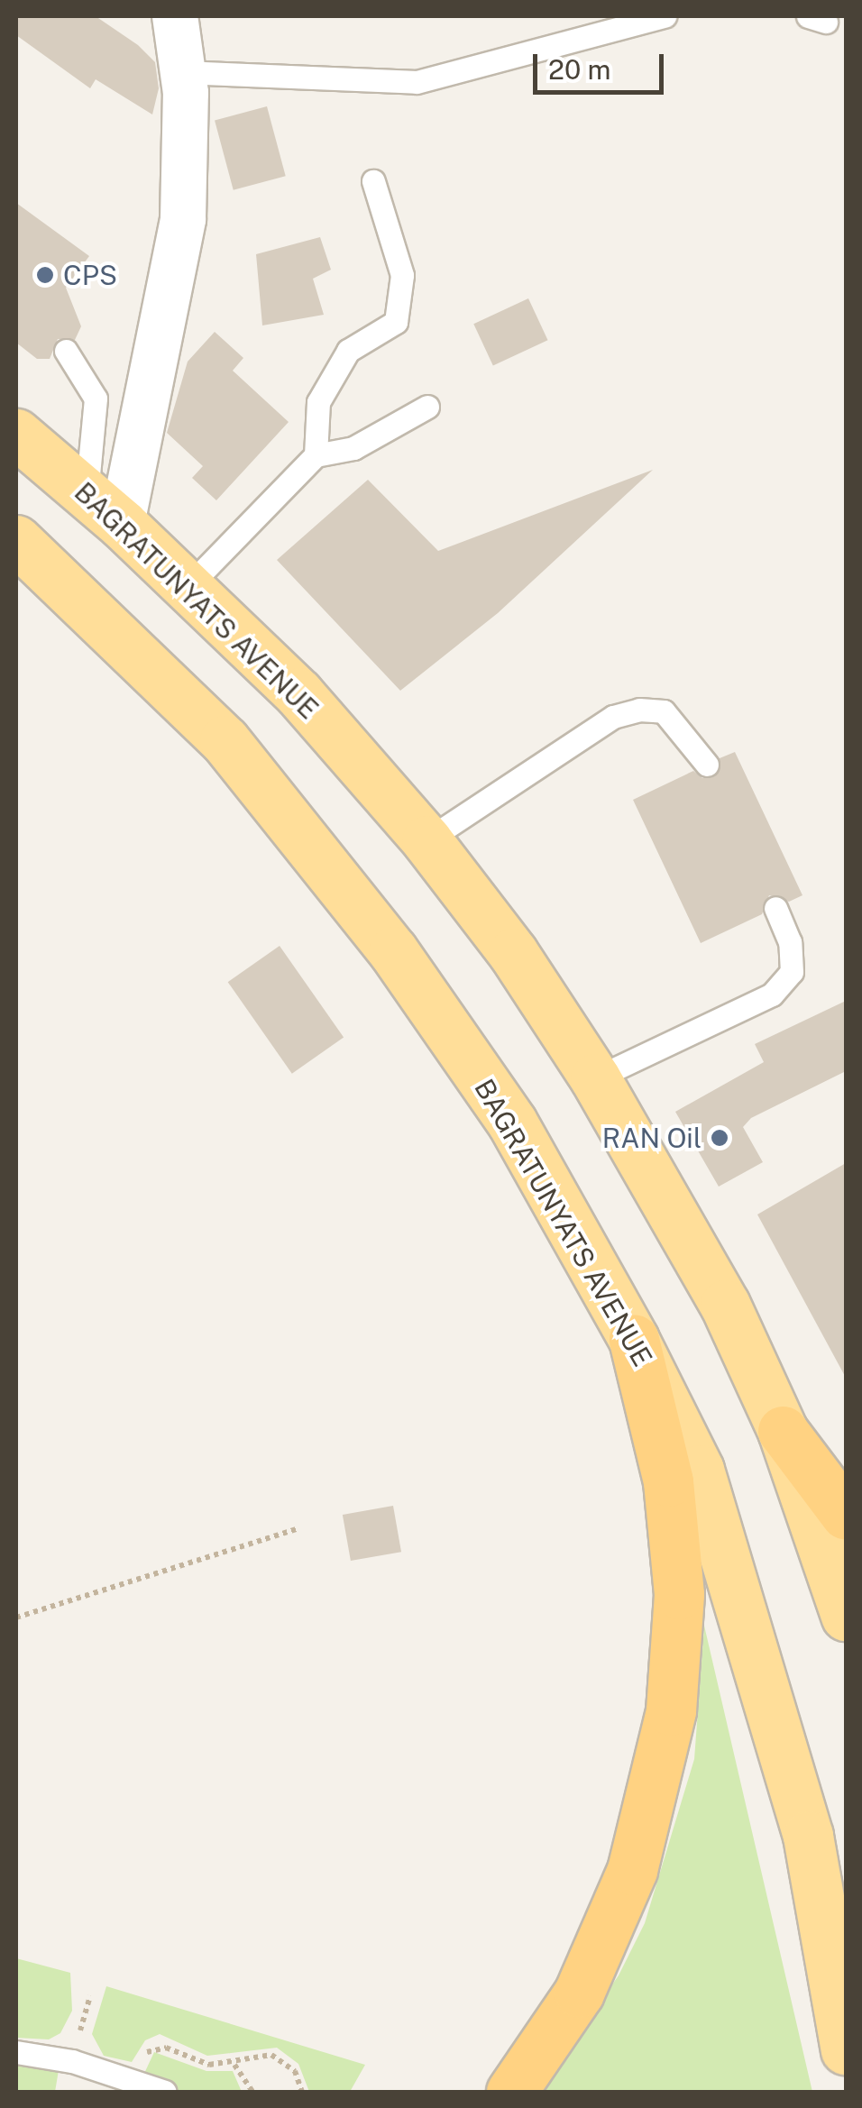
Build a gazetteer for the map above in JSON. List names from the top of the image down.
{
  "streets": {
    "main road": ["BAGRATUNYATS AVENUE"]
  },
  "places": ["CPS", "RAN Oil"],
  "scale_bar": "20 m"
}
